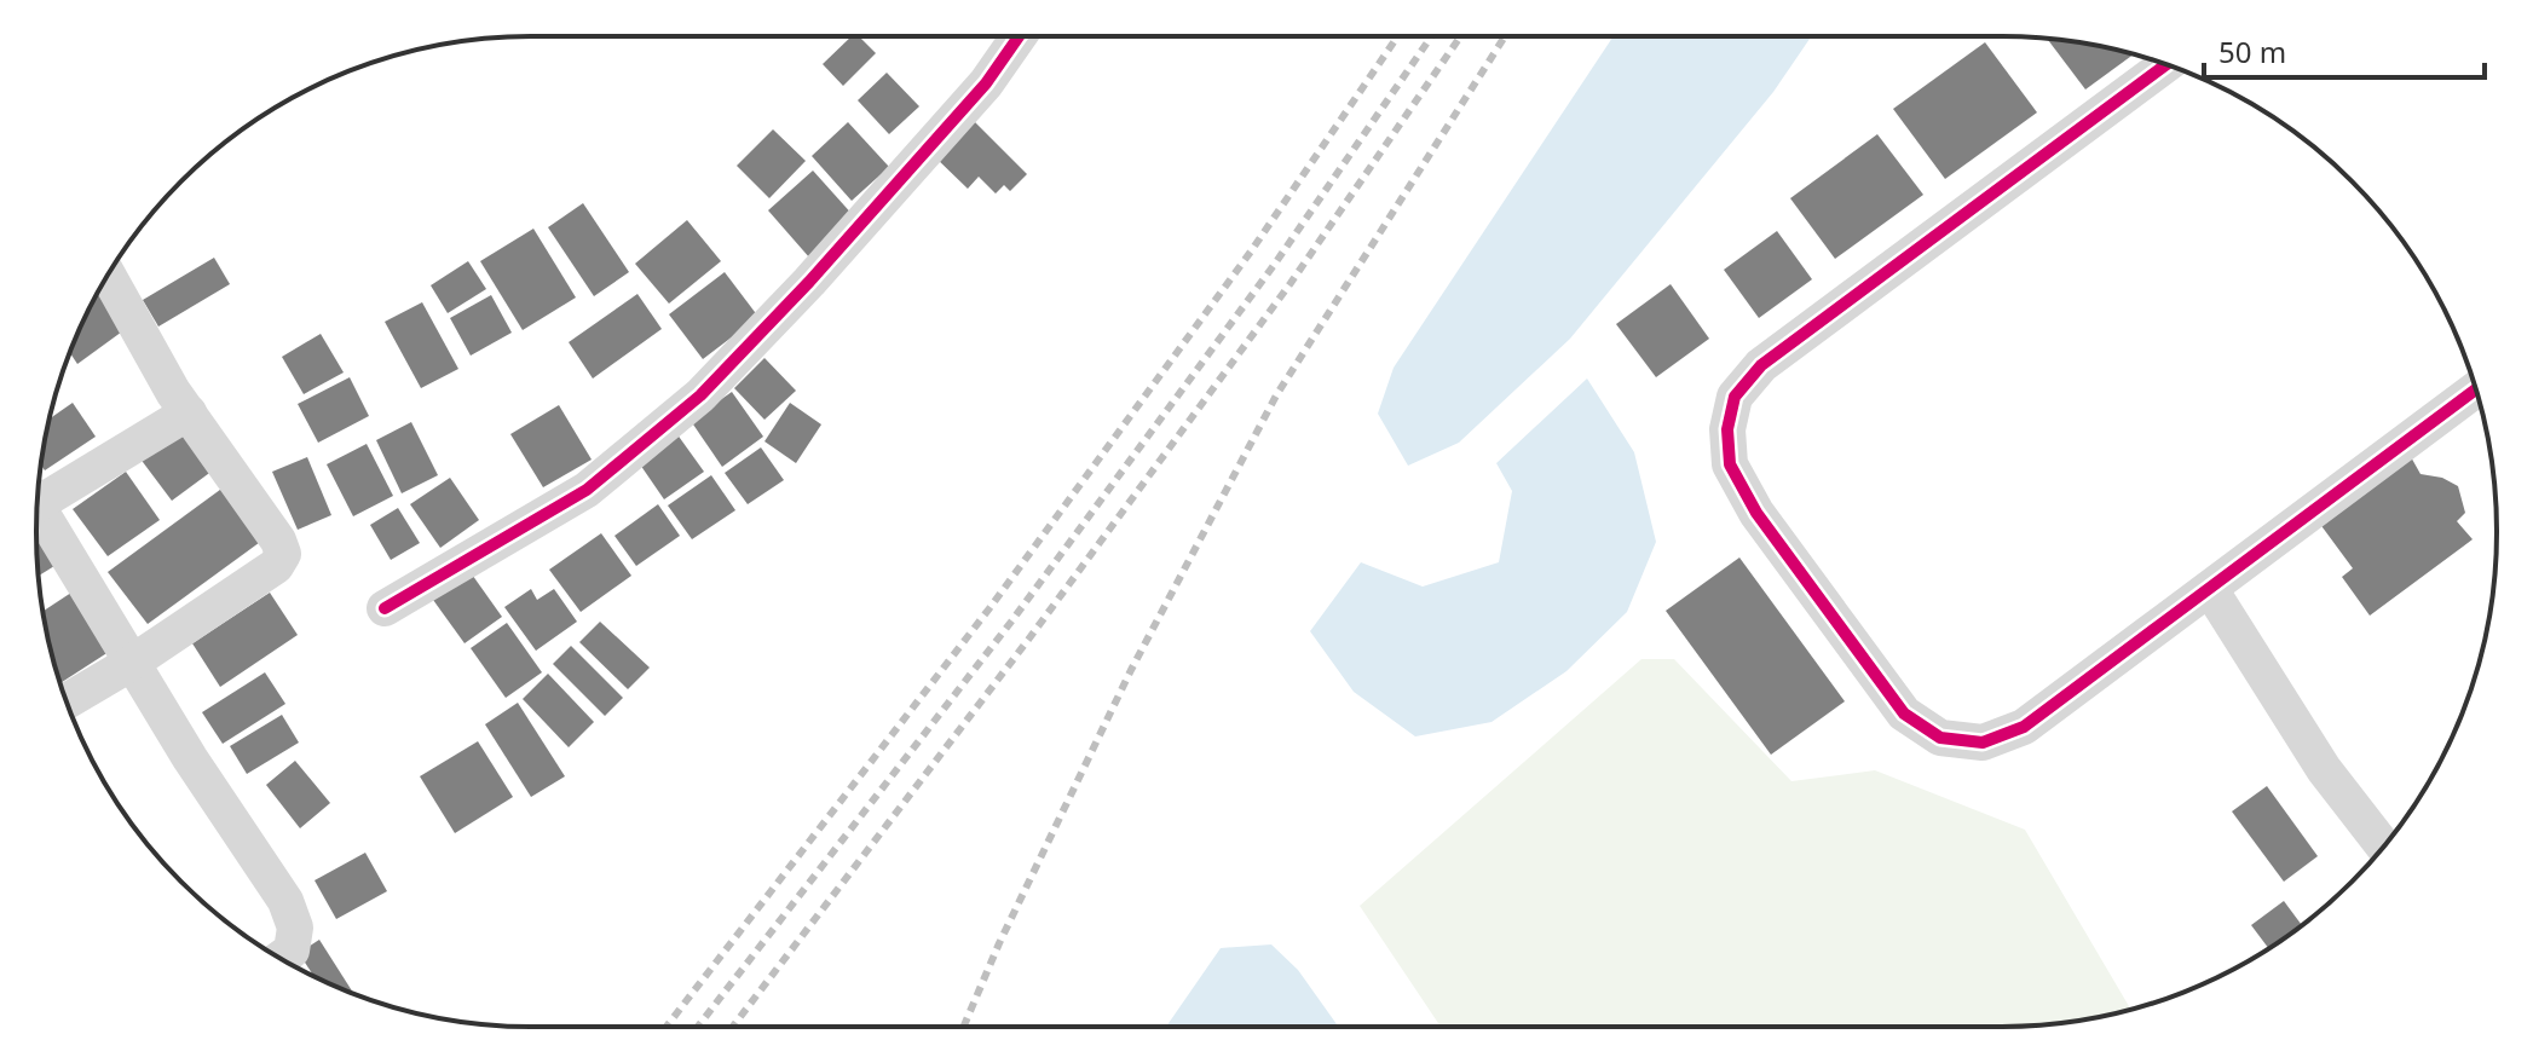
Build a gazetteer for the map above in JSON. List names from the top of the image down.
{
  "scale_bar": "50 m"
}
